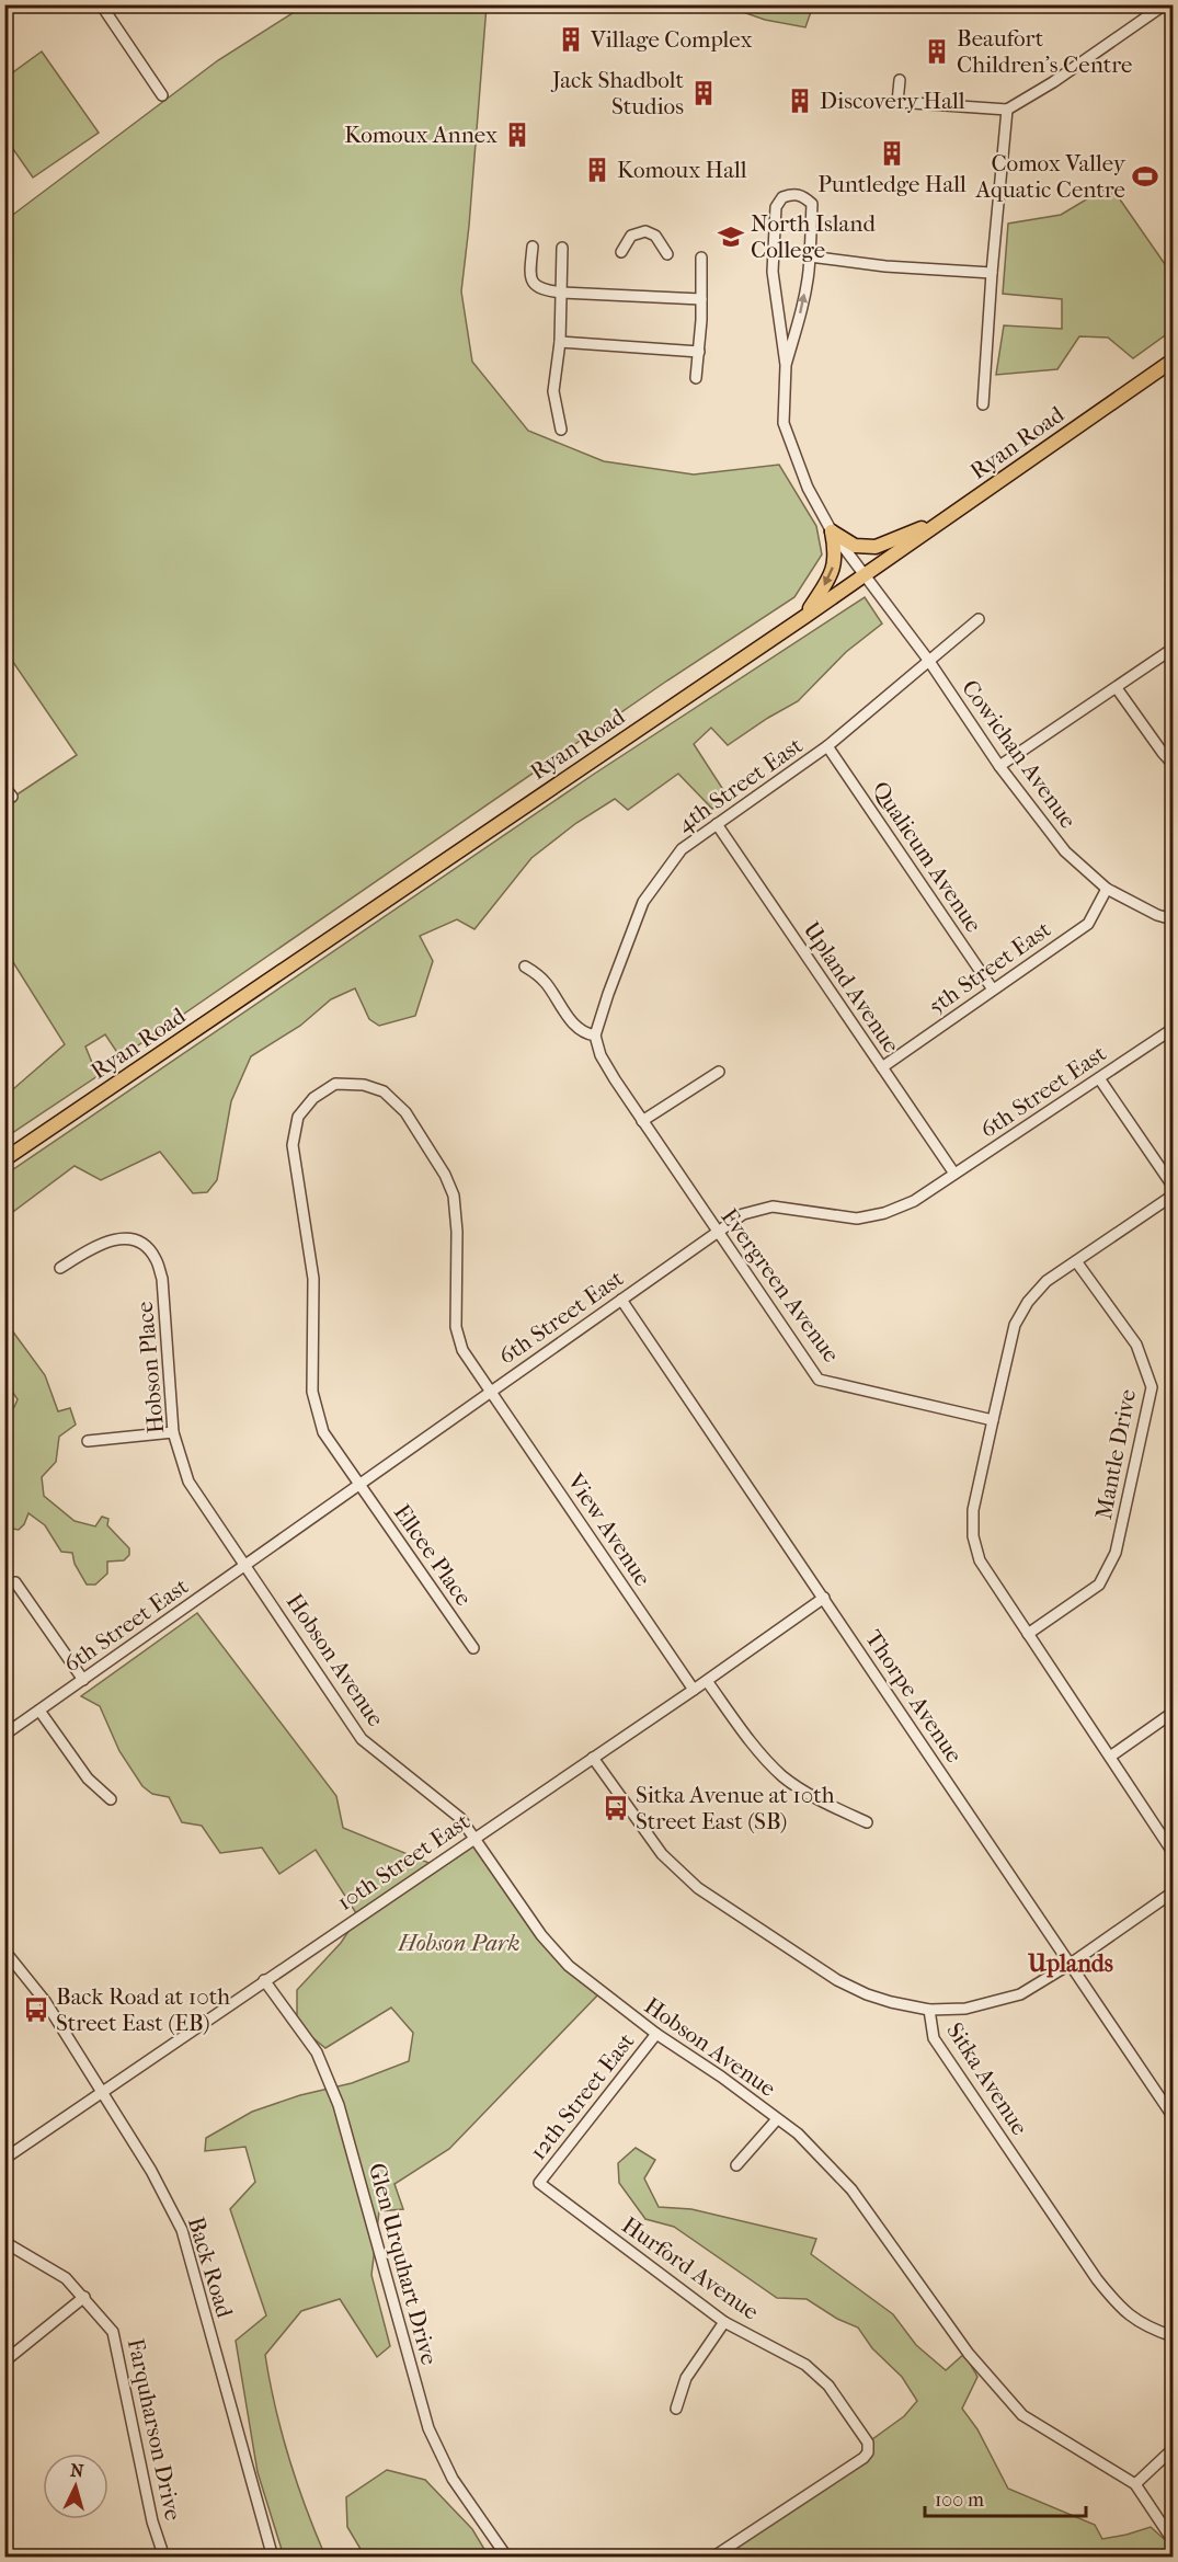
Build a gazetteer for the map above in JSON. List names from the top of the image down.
{
  "streets": {
    "main road": ["Ryan Road"],
    "street": [
      "Cowichan Avenue",
      "4th Street East",
      "Qualicum Avenue",
      "5th Street East",
      "Upland Avenue",
      "6th Street East",
      "Evergreen Avenue",
      "Hobson Place",
      "Mantle Drive",
      "View Avenue",
      "Ellcee Place",
      "Hobson Avenue",
      "Thorpe Avenue",
      "10th Street East",
      "Sitka Avenue",
      "12th Street East",
      "Glen Urquhart Drive",
      "Back Road",
      "Hurford Avenue",
      "Farquharson Drive"
    ]
  },
  "crossings": [
    ["Ryan Road", "Cowichan Avenue"],
    ["Cowichan Avenue", "4th Street East"],
    ["Cowichan Avenue", "5th Street East"],
    ["4th Street East", "Qualicum Avenue"],
    ["4th Street East", "Upland Avenue"],
    ["4th Street East", "Evergreen Avenue"],
    ["Qualicum Avenue", "5th Street East"],
    ["5th Street East", "Upland Avenue"],
    ["Upland Avenue", "6th Street East"],
    ["6th Street East", "Evergreen Avenue"],
    ["6th Street East", "Hobson Place"],
    ["6th Street East", "View Avenue"],
    ["6th Street East", "Ellcee Place"],
    ["6th Street East", "Hobson Avenue"],
    ["6th Street East", "Thorpe Avenue"],
    ["Hobson Place", "Hobson Avenue"],
    ["View Avenue", "Ellcee Place"],
    ["View Avenue", "10th Street East"],
    ["Hobson Avenue", "10th Street East"],
    ["Hobson Avenue", "12th Street East"],
    ["Thorpe Avenue", "10th Street East"],
    ["10th Street East", "Sitka Avenue"],
    ["10th Street East", "Glen Urquhart Drive"],
    ["10th Street East", "Back Road"],
    ["12th Street East", "Hurford Avenue"]
  ],
  "districts": ["Uplands"],
  "parks": ["Hobson Park"],
  "places": {
    "building": [
      "Village Complex",
      "Beaufort Children's Centre",
      "Jack Shadbolt Studios",
      "Discovery Hall",
      "Komoux Annex",
      "Puntledge Hall",
      "Komoux Hall"
    ],
    "sports": ["Comox Valley Aquatic Centre"],
    "school or university": ["North Island College"],
    "bus stop": ["Sitka Avenue at 10th Street East (SB)", "Back Road at 10th Street East (EB)"]
  },
  "scale_bar": "100 m",
  "north": "top"
}
